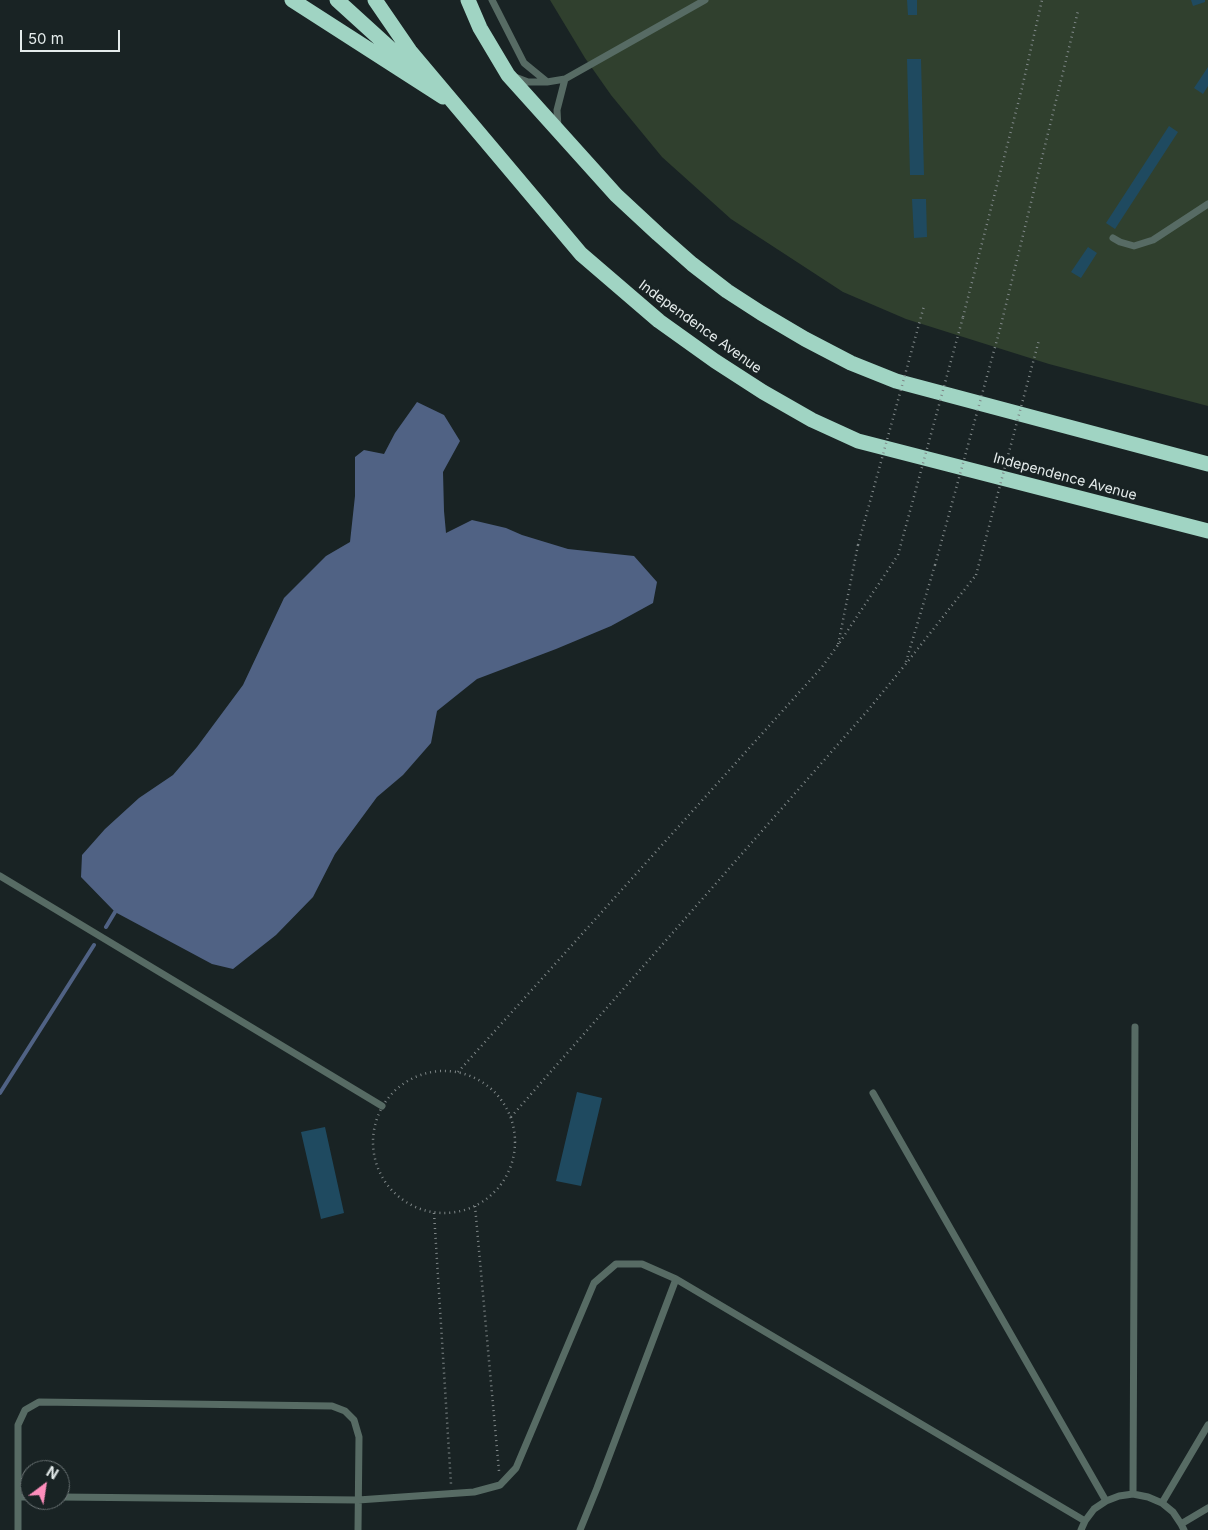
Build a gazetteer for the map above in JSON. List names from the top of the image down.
{
  "streets": {
    "highway": ["Independence Avenue"]
  },
  "scale_bar": "50 m",
  "north": "top right"
}
